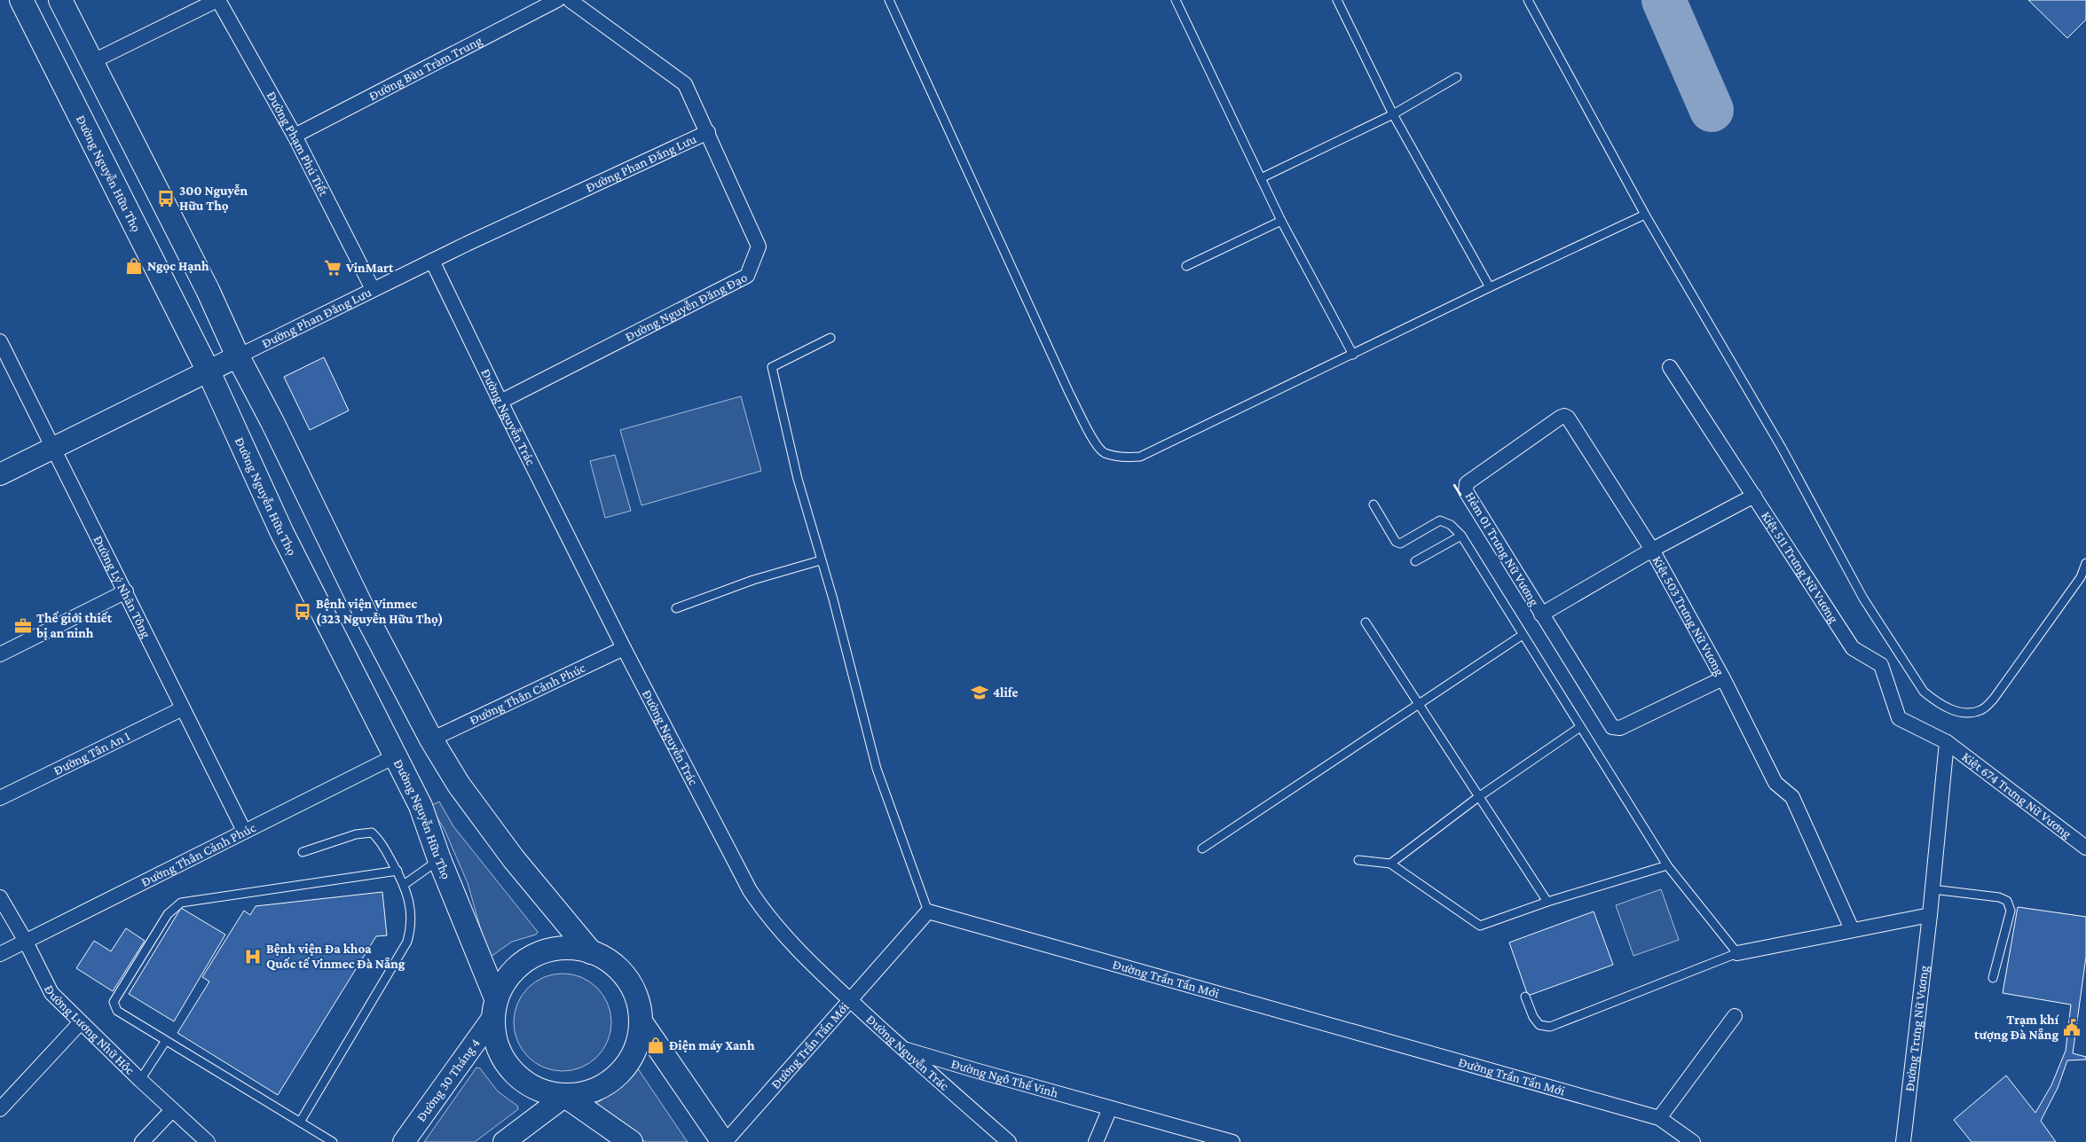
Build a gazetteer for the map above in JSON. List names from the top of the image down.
{
  "streets": {
    "main road": ["Đường Nguyễn Hữu Thọ"],
    "street": [
      "Đường Bàu Tràm Trung",
      "Đường Phạm Phú Tiết",
      "Đường Phan Đăng Lưu",
      "Đường Nguyễn Đăng Đạo",
      "Đường Nguyễn Trác",
      "Hẻm 01 Trưng Nữ Vương",
      "Kiệt 511 Trưng Nữ Vương",
      "Đường Lý Nhân Tông",
      "Kiệt 503 Trưng Nữ Vương",
      "Đường Thân Cảnh Phúc",
      "Đường Tân An 1",
      "Kiệt 674 Trưng Nữ Vương",
      "Đường Trần Tấn Mới",
      "Đường Trưng Nữ Vương",
      "Đường Lương Nhữ Hộc",
      "Đường Ngô Thế Vinh",
      "Đường 30 Tháng 4"
    ]
  },
  "crossings": [
    ["Đường Bàu Tràm Trung", "Đường Phạm Phú Tiết"],
    ["Đường Phạm Phú Tiết", "Đường Phan Đăng Lưu"],
    ["Đường Phan Đăng Lưu", "Đường Nguyễn Hữu Thọ"],
    ["Đường Phan Đăng Lưu", "Đường Nguyễn Đăng Đạo"],
    ["Đường Phan Đăng Lưu", "Đường Nguyễn Trác"],
    ["Đường Phan Đăng Lưu", "Đường Lý Nhân Tông"],
    ["Đường Nguyễn Hữu Thọ", "Đường Thân Cảnh Phúc"],
    ["Đường Nguyễn Hữu Thọ", "Đường 30 Tháng 4"],
    ["Đường Nguyễn Đăng Đạo", "Đường Nguyễn Trác"],
    ["Đường Nguyễn Trác", "Đường Thân Cảnh Phúc"],
    ["Đường Nguyễn Trác", "Đường Trần Tấn Mới"],
    ["Đường Nguyễn Trác", "Đường Ngô Thế Vinh"],
    ["Hẻm 01 Trưng Nữ Vương", "Kiệt 511 Trưng Nữ Vương"],
    ["Hẻm 01 Trưng Nữ Vương", "Kiệt 503 Trưng Nữ Vương"],
    ["Kiệt 511 Trưng Nữ Vương", "Kiệt 674 Trưng Nữ Vương"],
    ["Kiệt 511 Trưng Nữ Vương", "Đường Trưng Nữ Vương"],
    ["Đường Lý Nhân Tông", "Đường Thân Cảnh Phúc"],
    ["Đường Lý Nhân Tông", "Đường Tân An 1"],
    ["Đường Thân Cảnh Phúc", "Đường Lương Nhữ Hộc"],
    ["Kiệt 674 Trưng Nữ Vương", "Đường Trưng Nữ Vương"]
  ],
  "places": {
    "bus stop": ["300 Nguyễn Hữu Thọ", "Bệnh viện Vinmec (323 Nguyễn Hữu Thọ)"],
    "shop": ["Ngọc Hạnh", "Điện máy Xanh"],
    "supermarket": ["VinMart"],
    "office": ["Thế giới thiết bị an ninh"],
    "school or university": ["4life"],
    "hospital": ["Bệnh viện Đa khoa Quốc tế Vinmec Đà Nẵng"],
    "public building": ["Trạm khí tượng Đà Nẵng"]
  }
}
